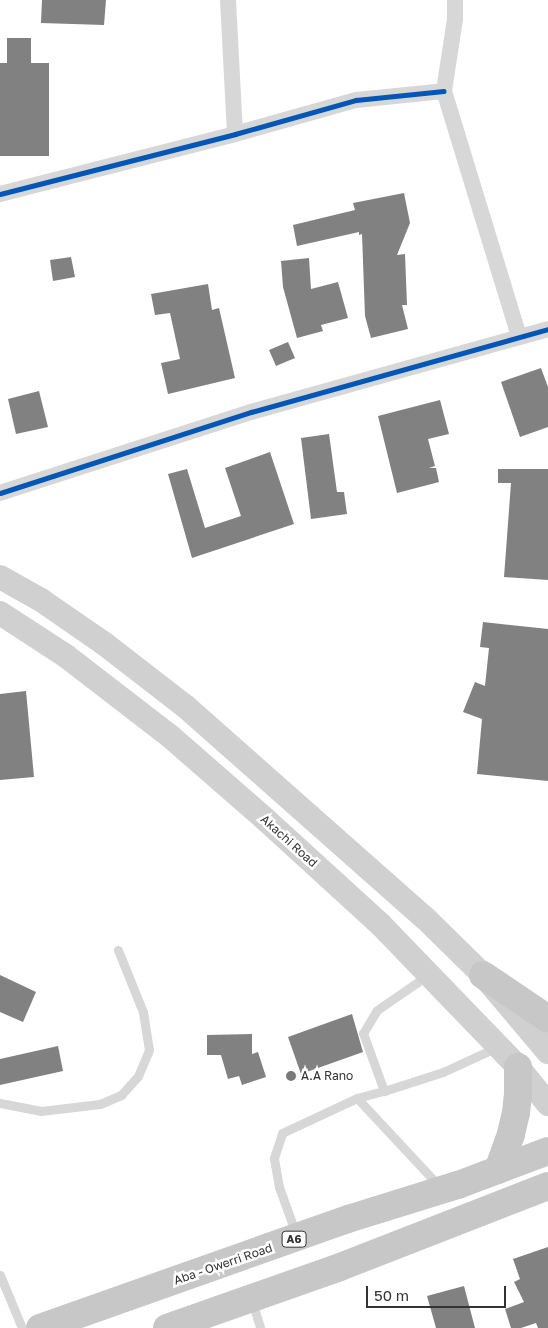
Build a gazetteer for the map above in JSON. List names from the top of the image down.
{
  "streets": {
    "highway": ["A6", "Aba - Owerri Road"],
    "main road": ["Akachi Road"]
  },
  "places": ["A.A Rano"],
  "scale_bar": "50 m"
}
